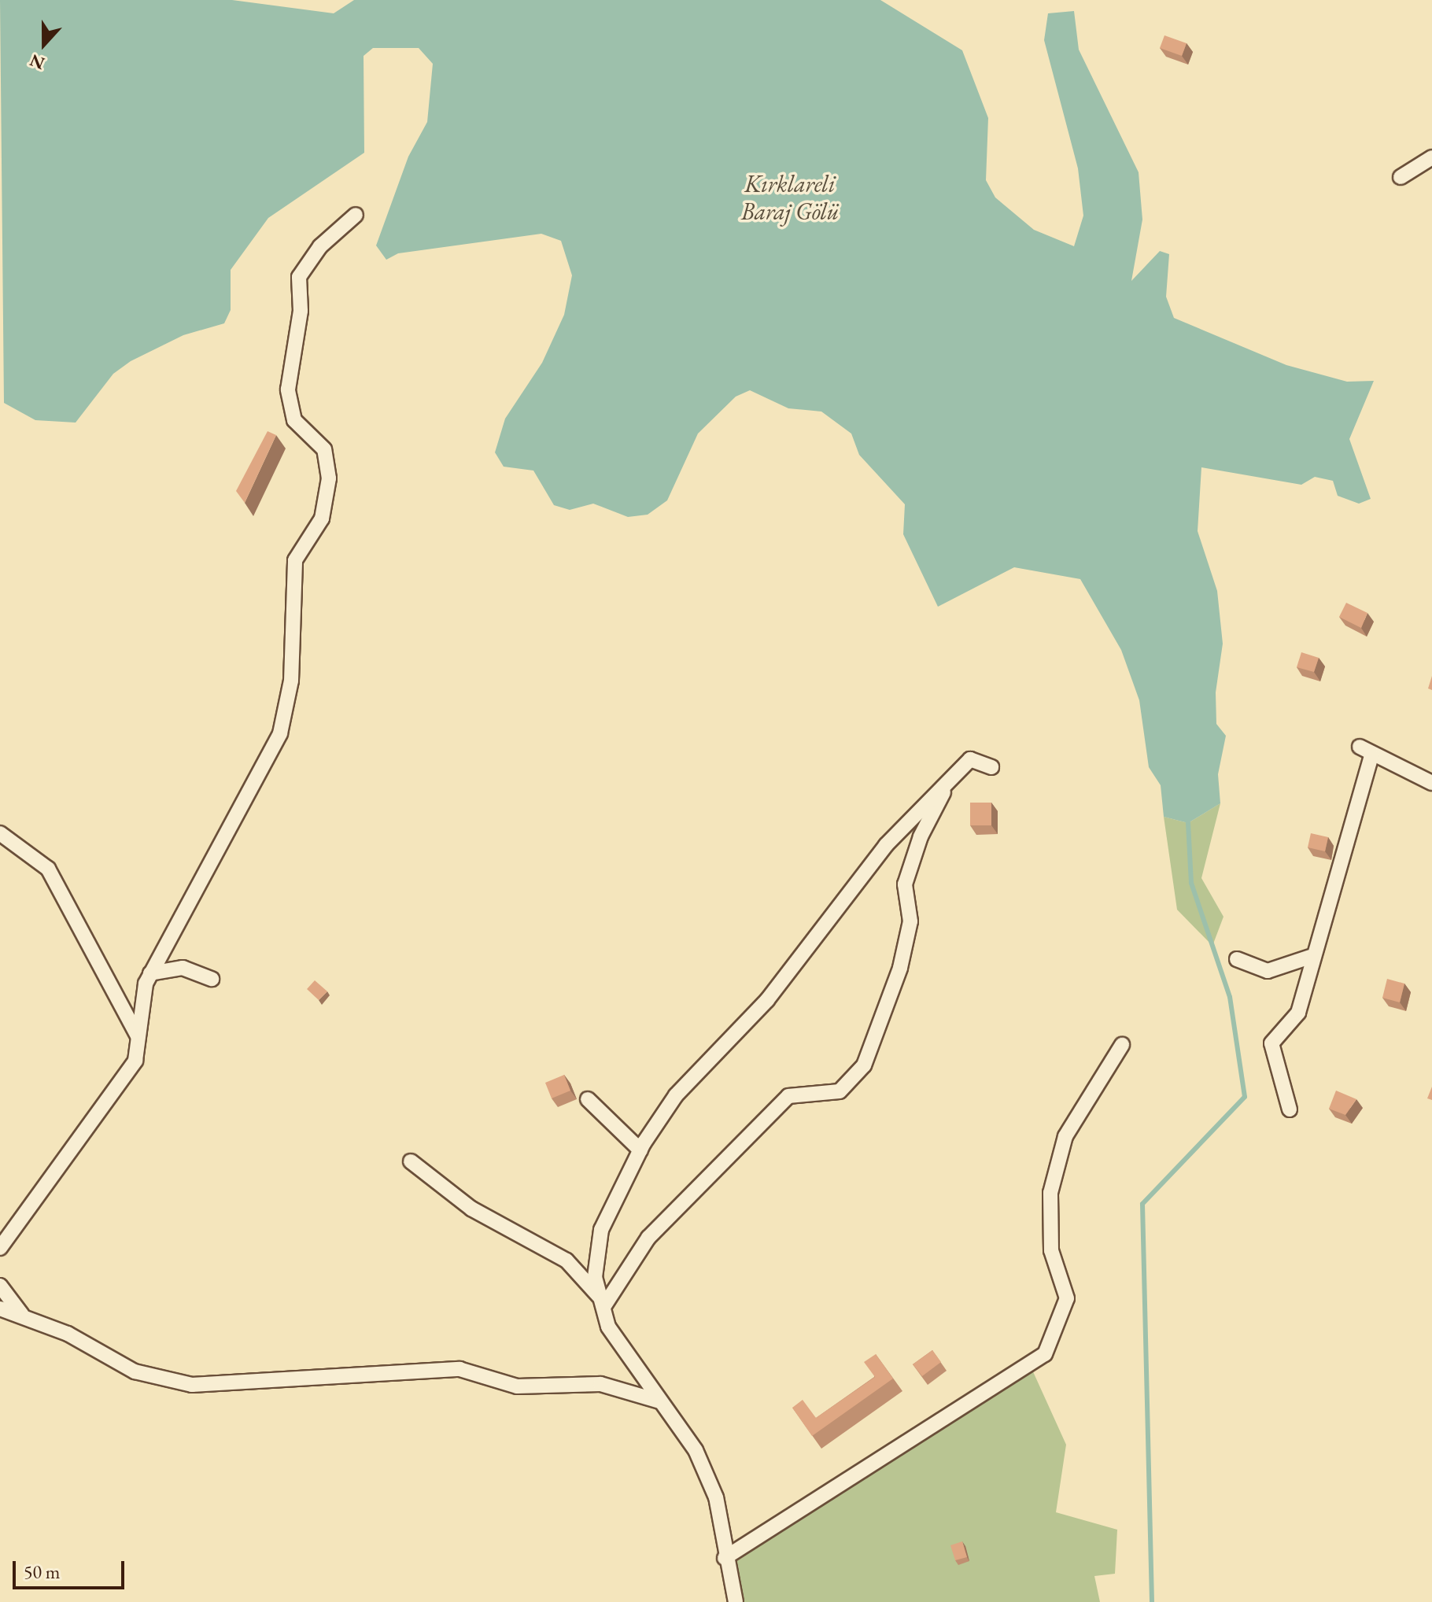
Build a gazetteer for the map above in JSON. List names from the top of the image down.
{
  "water": ["Kırklareli Baraj Gölü"],
  "scale_bar": "50 m",
  "north": "bottom"
}
